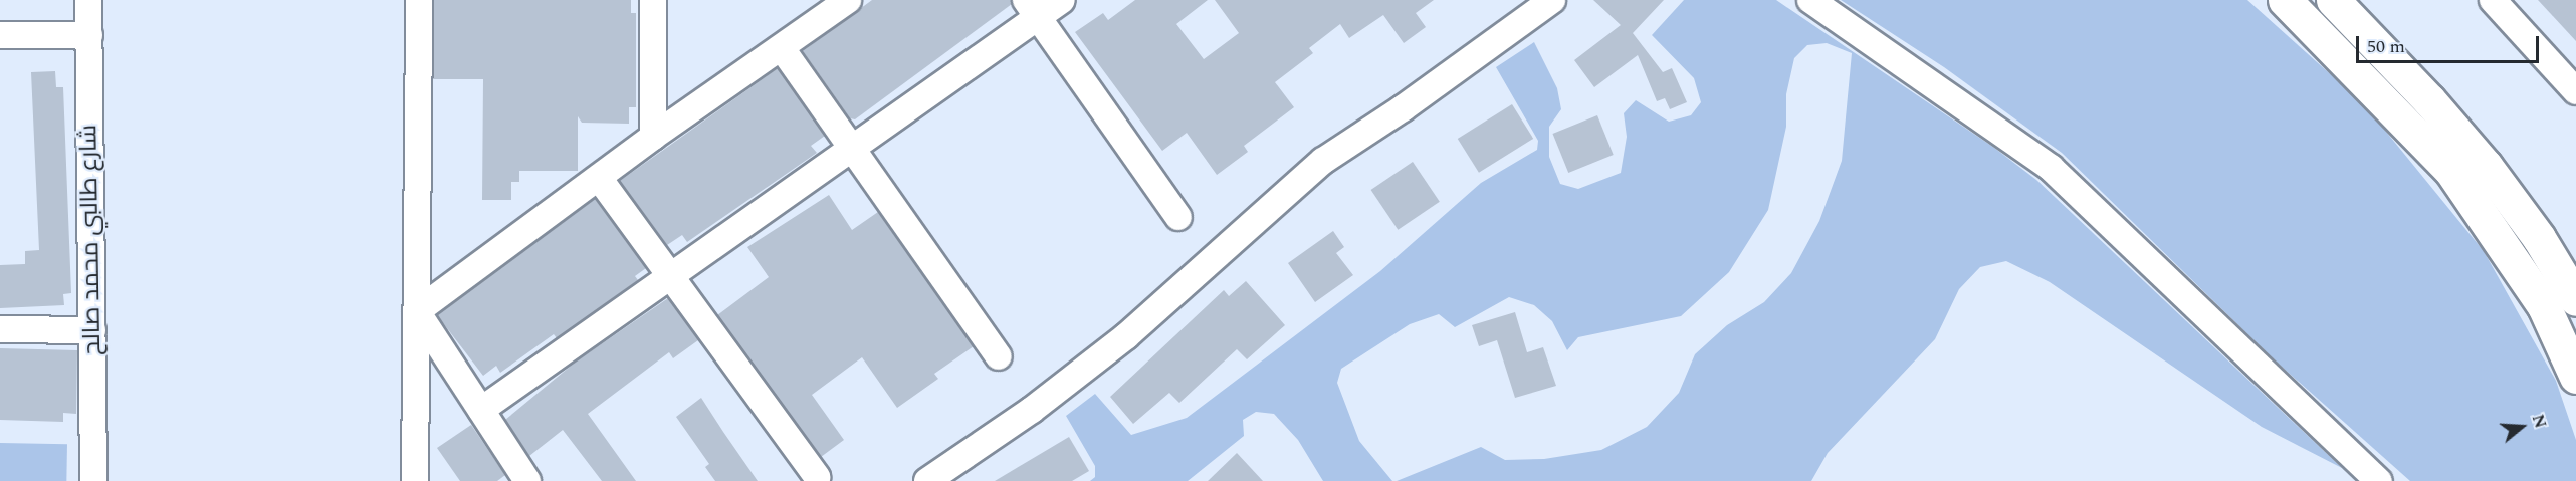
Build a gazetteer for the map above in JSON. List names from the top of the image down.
{
  "streets": {
    "street": ["شارع طالبي محمد صالح"]
  },
  "scale_bar": "50 m",
  "north": "right"
}
